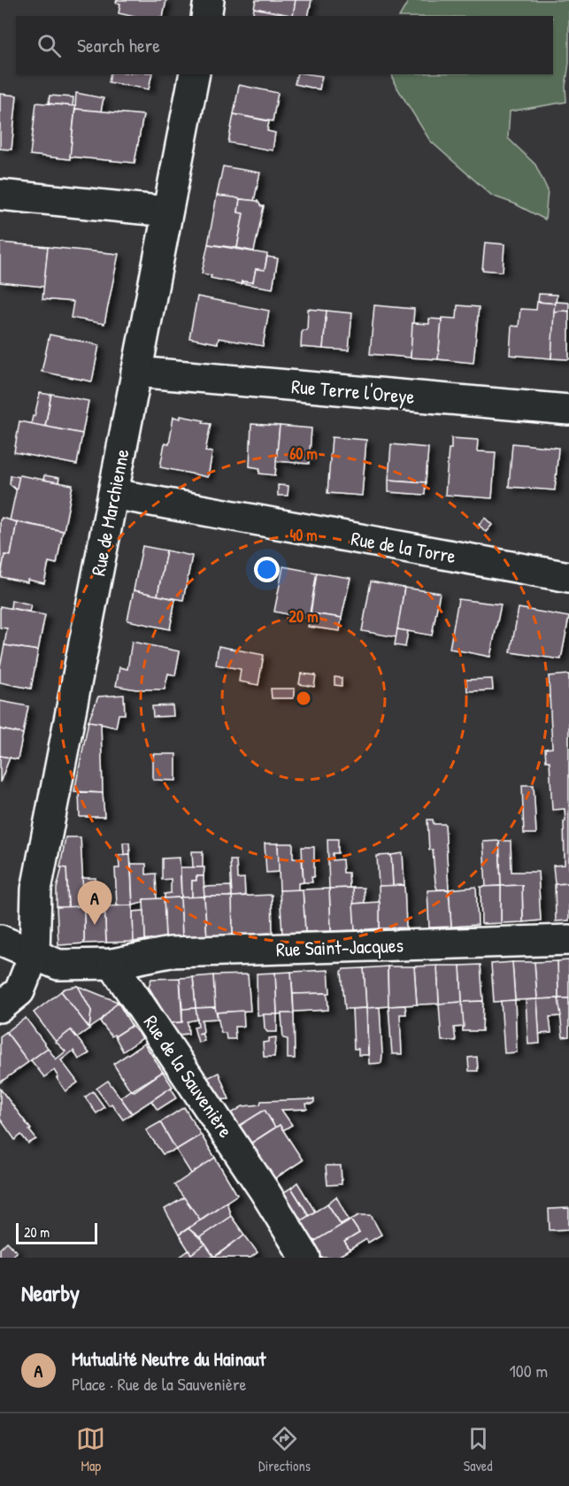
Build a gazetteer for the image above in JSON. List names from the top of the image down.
{
  "streets": {
    "street": [
      "Rue Terre l'Oreye",
      "Rue de Marchienne",
      "Rue de la Torre",
      "Rue Saint-Jacques",
      "Rue de la Sauvenière"
    ]
  },
  "crossings": [
    ["Rue Terre l'Oreye", "Rue de Marchienne"],
    ["Rue de Marchienne", "Rue de la Torre"],
    ["Rue Saint-Jacques", "Rue de la Sauvenière"]
  ],
  "scale_bar": "20 m",
  "page": {
    "search": "Search here",
    "pins": "A",
    "scale": "20 m",
    "heading": "Nearby",
    "list": [
      {
        "mark": "A",
        "name": "Mutualité Neutre du Hainaut",
        "note": "Place · Rue de la Sauvenière",
        "value": "100 m"
      }
    ],
    "nav": ["Map", "Directions", "Saved"]
  },
  "rings": ["60 m", "40 m", "20 m"]
}
